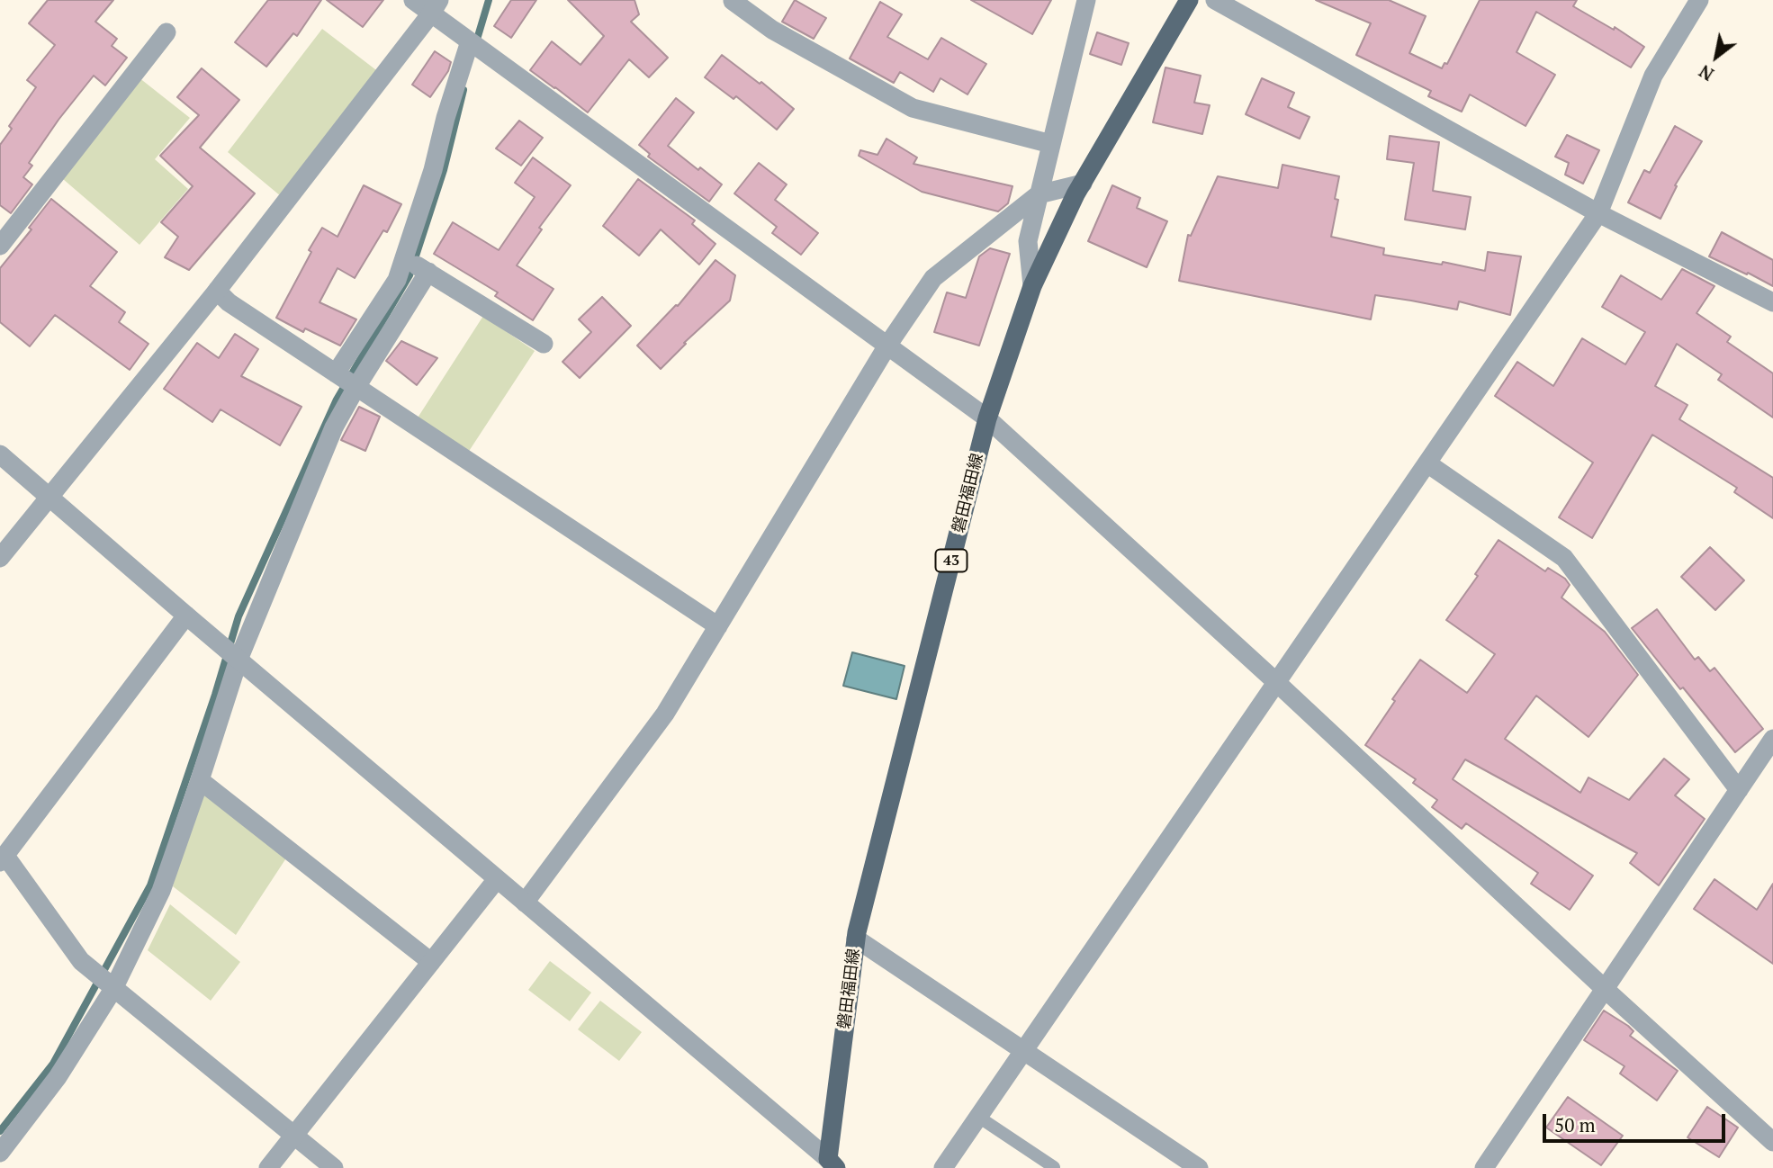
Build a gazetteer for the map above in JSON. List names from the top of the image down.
{
  "streets": {
    "main road": ["磐田福田線", "43"]
  },
  "scale_bar": "50 m",
  "north": "bottom left"
}
